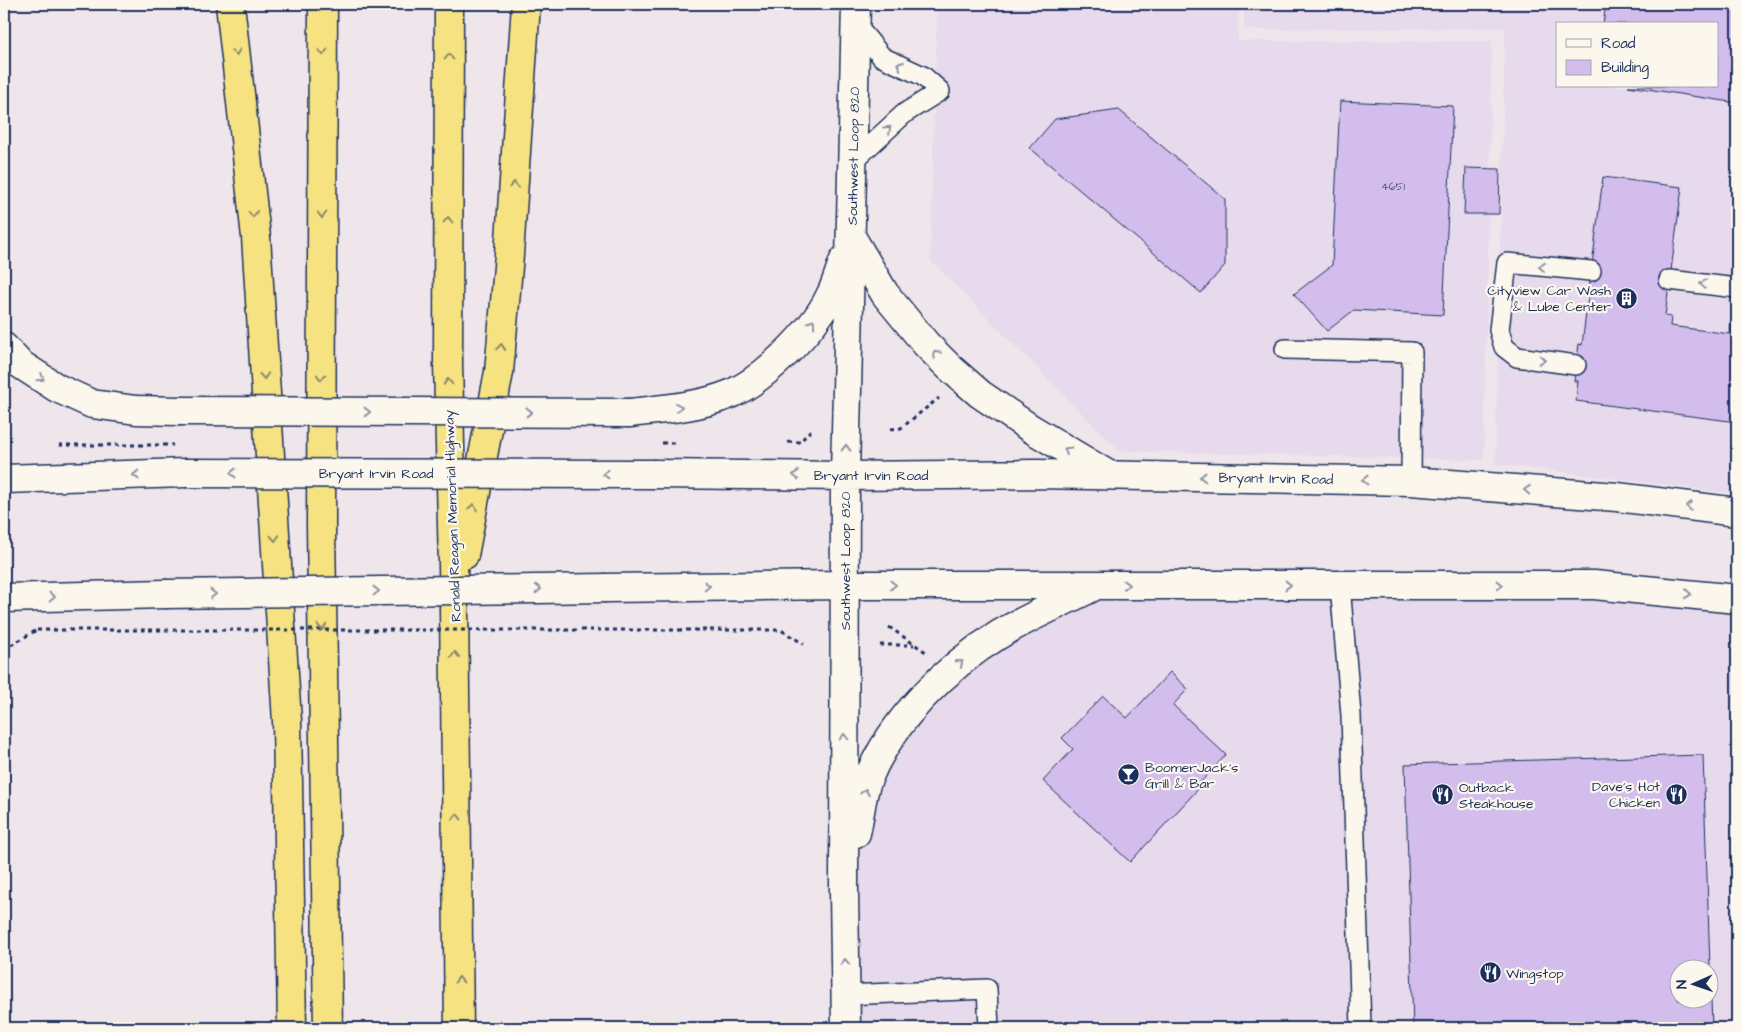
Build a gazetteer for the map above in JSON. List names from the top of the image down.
{
  "streets": {
    "highway": ["Ronald Reagan Memorial Highway"],
    "main road": ["Southwest Loop 820", "Bryant Irvin Road"]
  },
  "crossings": [
    ["Southwest Loop 820", "Bryant Irvin Road"]
  ],
  "one_way": ["Southwest Loop 820"],
  "places": {
    "building": ["Cityview Car Wash & Lube Center"],
    "bar": ["BoomerJack’s Grill & Bar"],
    "restaurant": ["Dave's Hot Chicken", "Outback Steakhouse", "Wingstop"]
  },
  "house_numbers": ["4651"],
  "legend": ["Road", "Building"],
  "north": "left"
}
